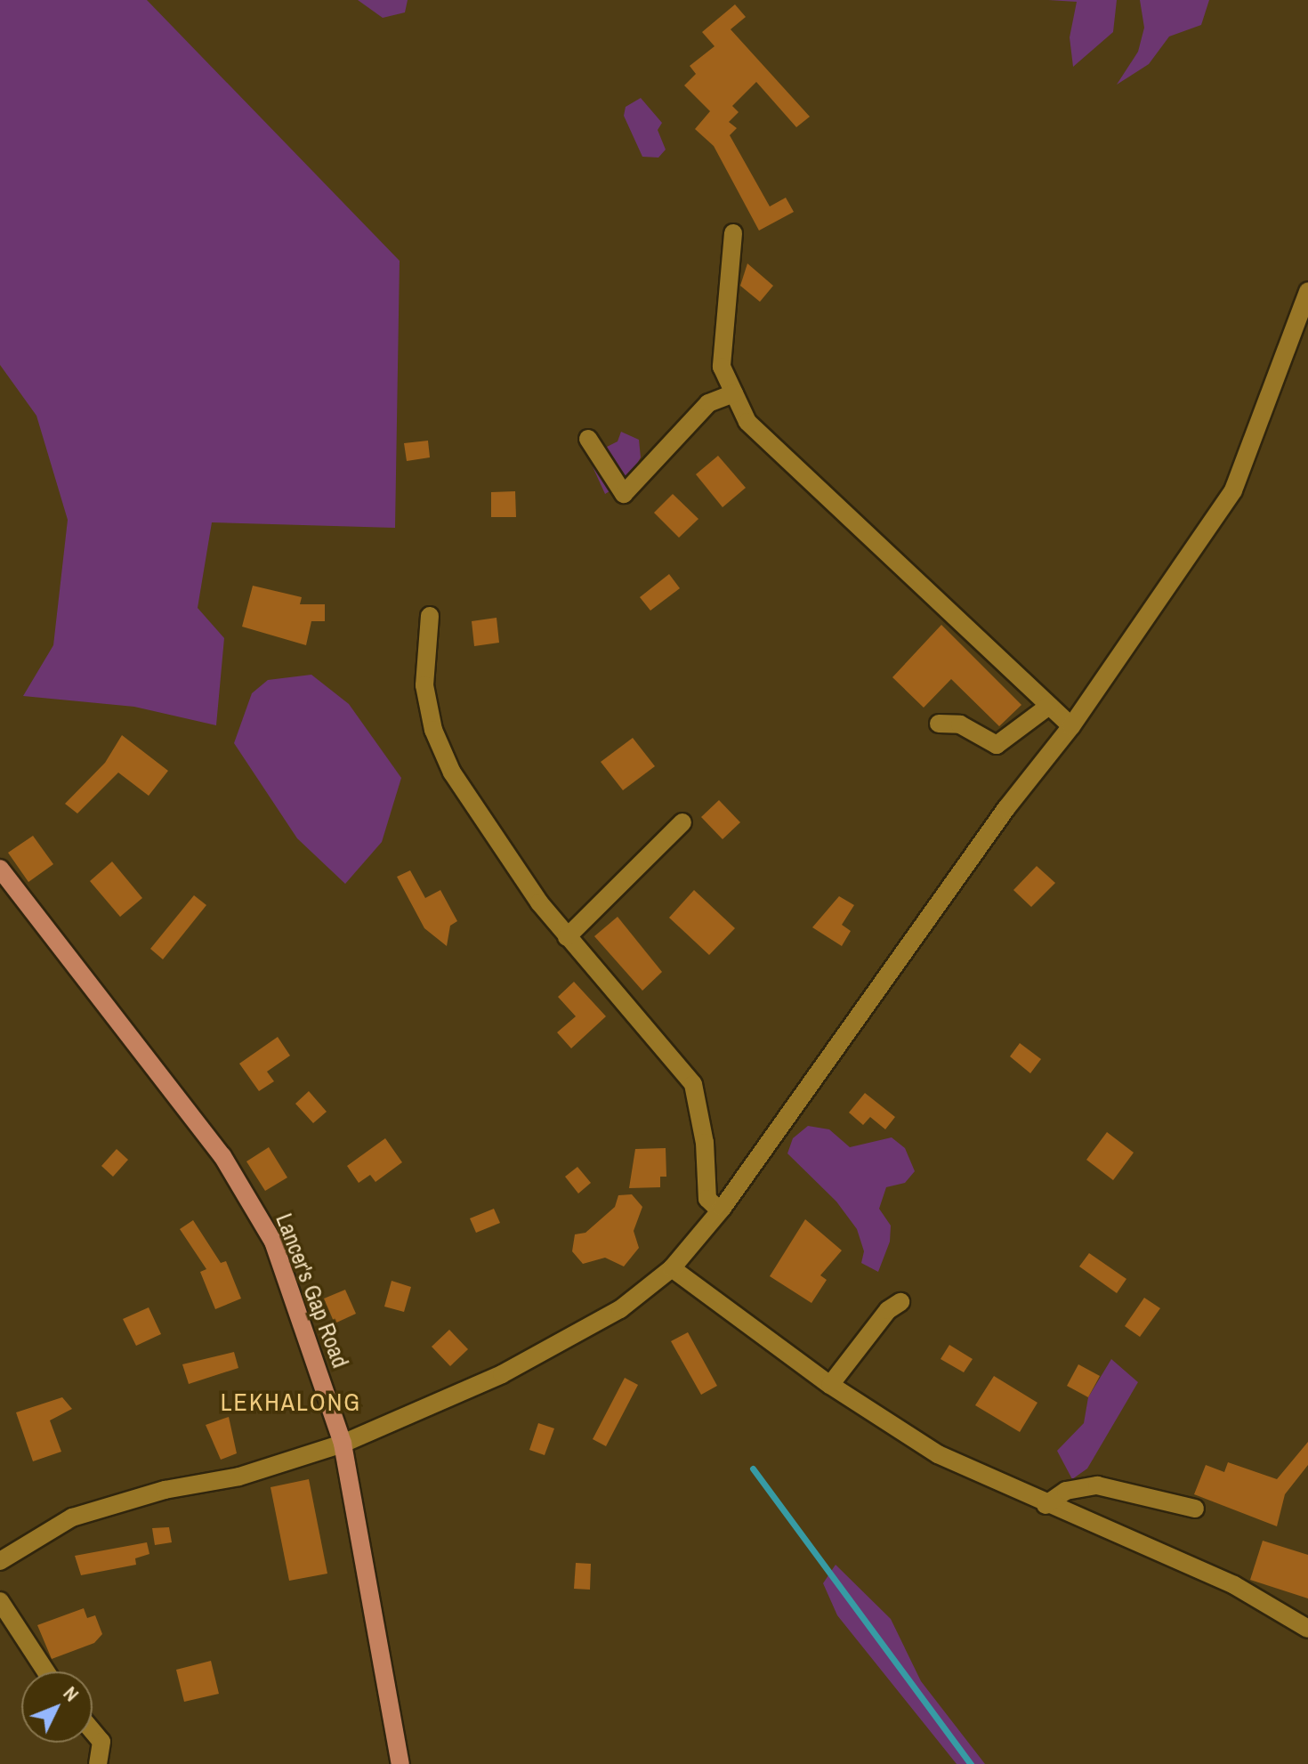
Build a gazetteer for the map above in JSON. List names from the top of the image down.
{
  "streets": {
    "main road": ["Lancer's Gap Road"]
  },
  "districts": ["LEKHALONG"],
  "north": "top right"
}
